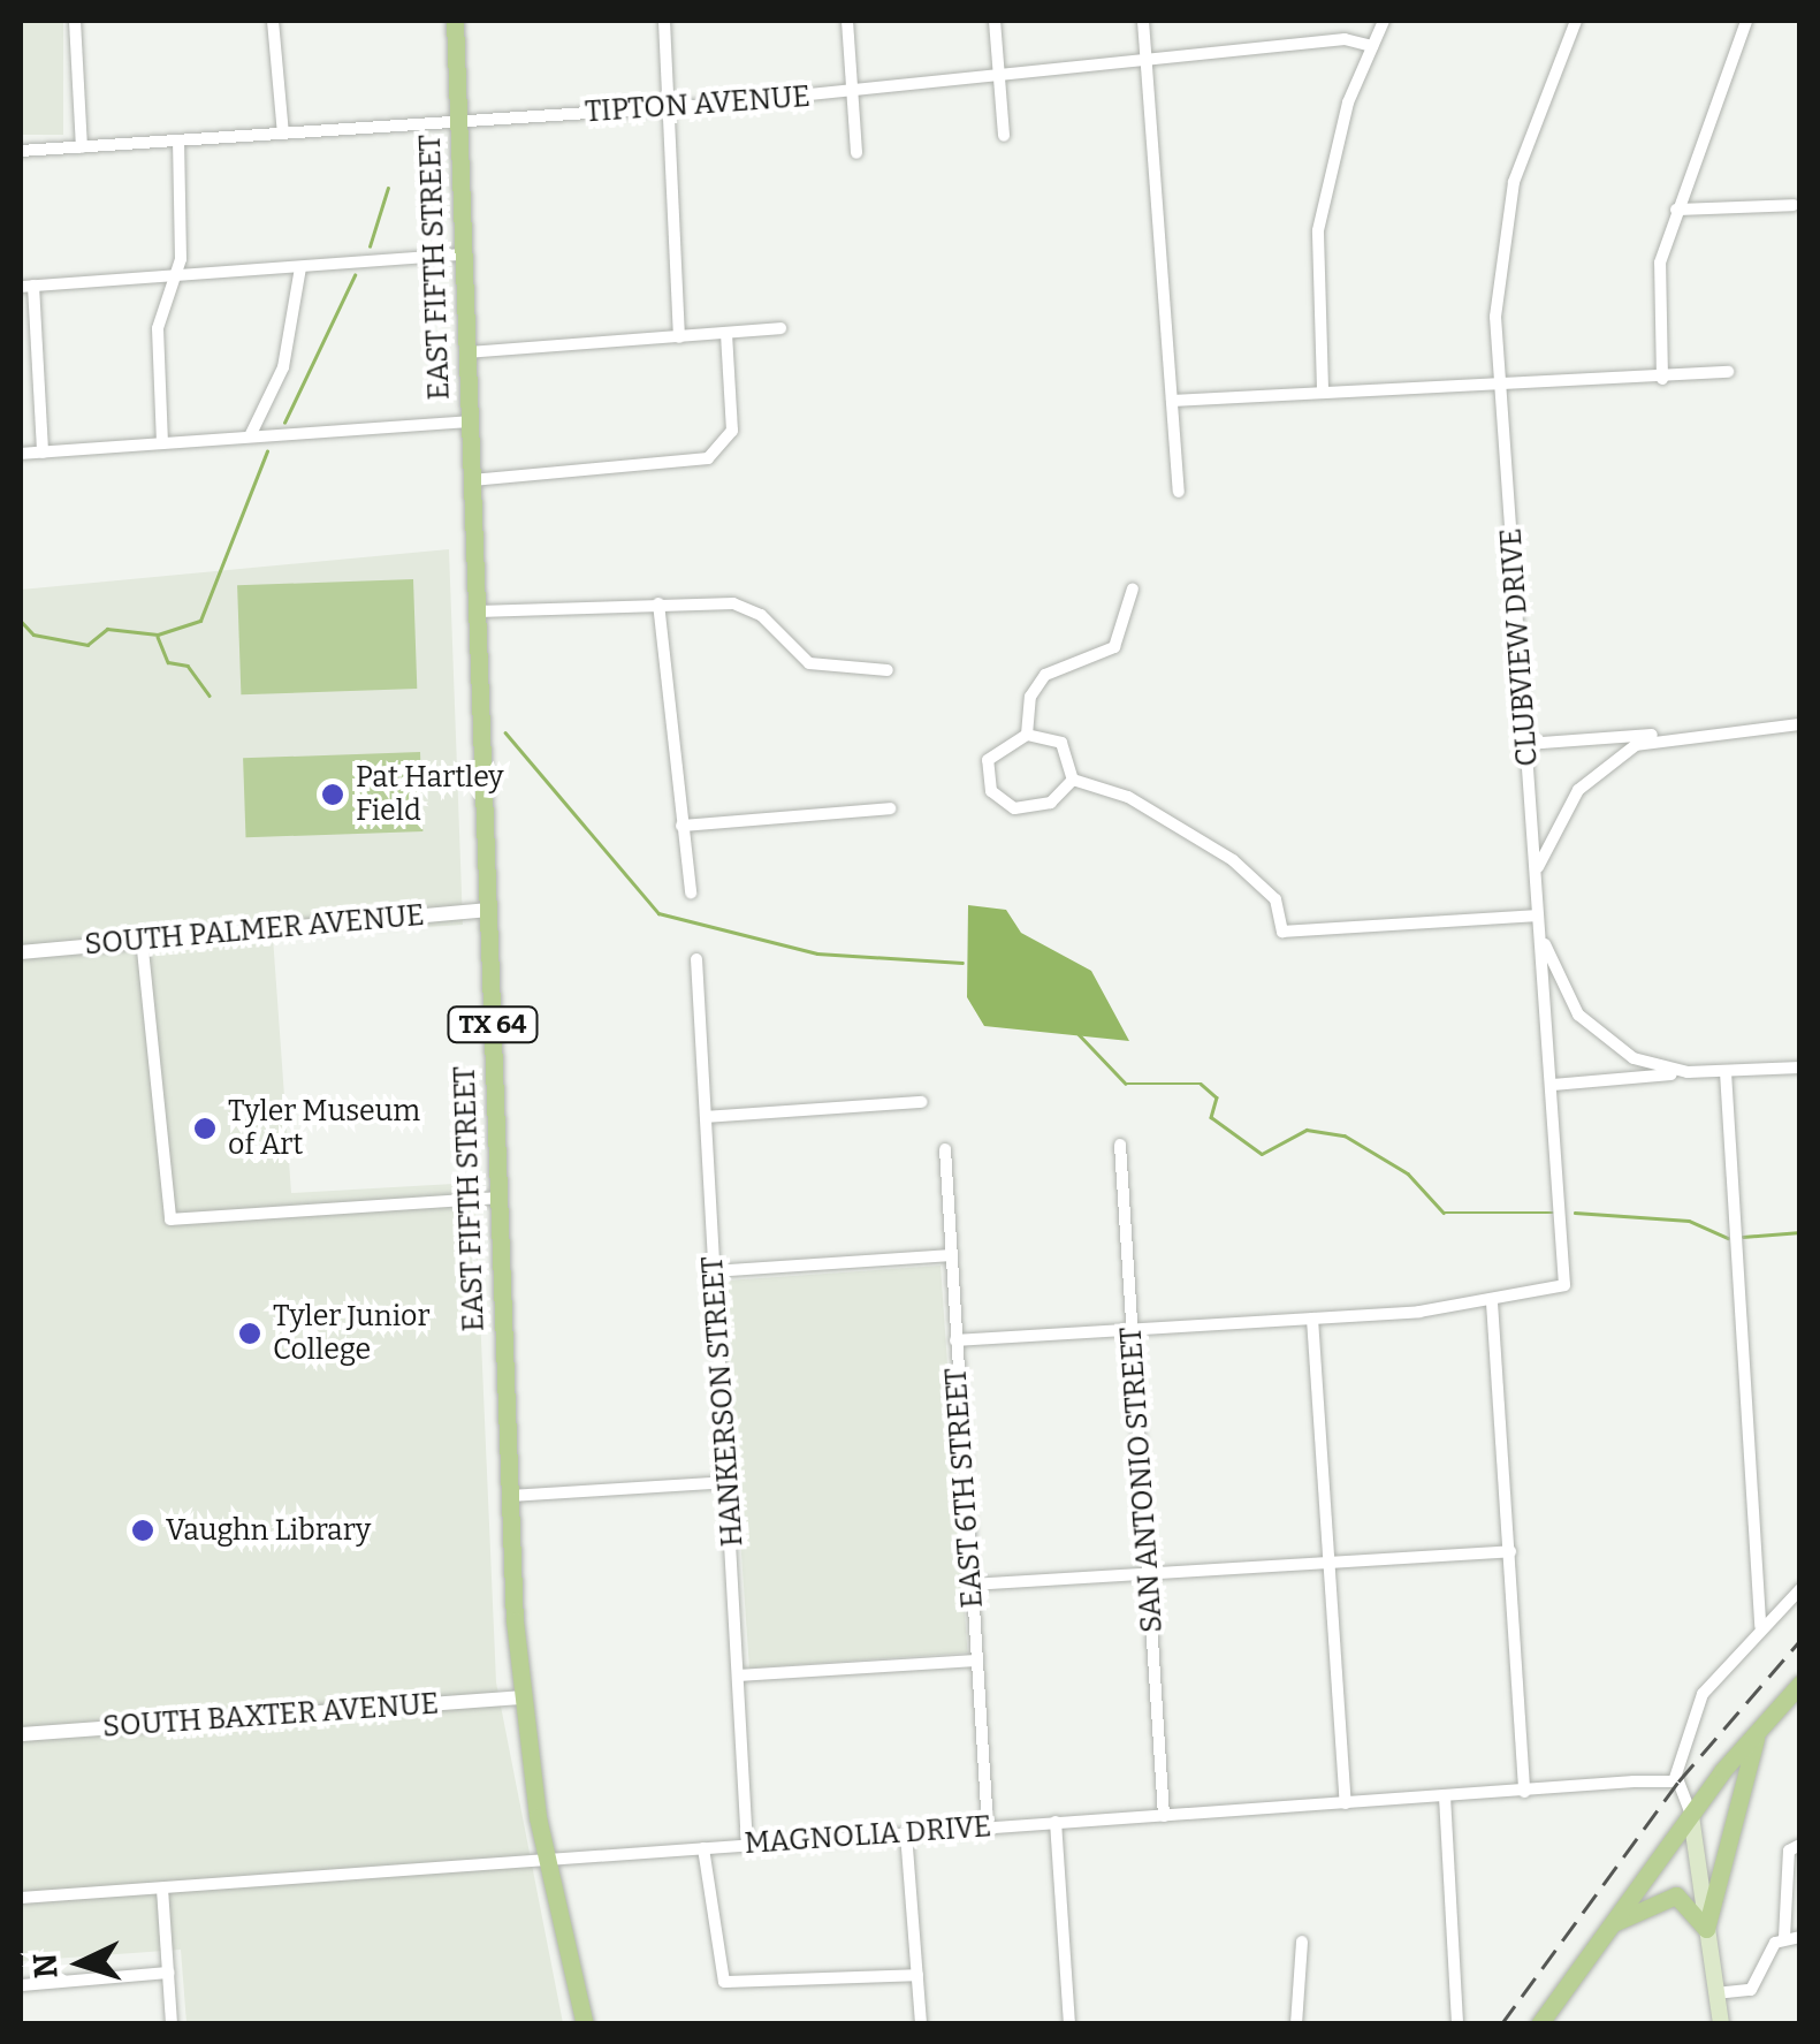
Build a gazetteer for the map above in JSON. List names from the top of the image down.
{
  "streets": {
    "main road": ["EAST FIFTH STREET", "TX 64"],
    "street": [
      "TIPTON AVENUE",
      "CLUBVIEW DRIVE",
      "SOUTH PALMER AVENUE",
      "HANKERSON STREET",
      "SAN ANTONIO STREET",
      "EAST 6TH STREET",
      "SOUTH BAXTER AVENUE",
      "MAGNOLIA DRIVE"
    ]
  },
  "crossings": [
    ["TIPTON AVENUE", "EAST FIFTH STREET"],
    ["EAST FIFTH STREET", "SOUTH PALMER AVENUE"],
    ["EAST FIFTH STREET", "SOUTH BAXTER AVENUE"],
    ["EAST FIFTH STREET", "MAGNOLIA DRIVE"],
    ["HANKERSON STREET", "MAGNOLIA DRIVE"],
    ["SAN ANTONIO STREET", "MAGNOLIA DRIVE"],
    ["EAST 6TH STREET", "MAGNOLIA DRIVE"]
  ],
  "places": [
    "Pat Hartley Field",
    "Tyler Museum of Art",
    "Tyler Junior College",
    "Vaughn Library"
  ],
  "north": "left"
}
